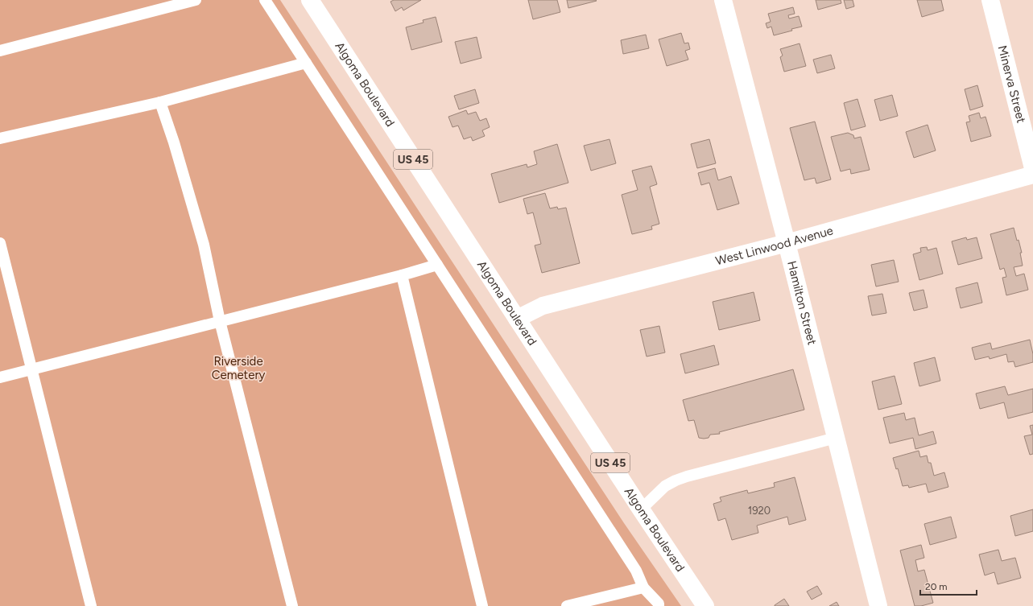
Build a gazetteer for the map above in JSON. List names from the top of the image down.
{
  "streets": {
    "street": [
      "Minerva Street",
      "Algoma Boulevard",
      "US 45",
      "West Linwood Avenue",
      "Hamilton Street"
    ]
  },
  "crossings": [
    ["Algoma Boulevard", "West Linwood Avenue"],
    ["West Linwood Avenue", "Hamilton Street"]
  ],
  "parks": ["Riverside Cemetery"],
  "house_numbers": ["1920"],
  "scale_bar": "20 m"
}
